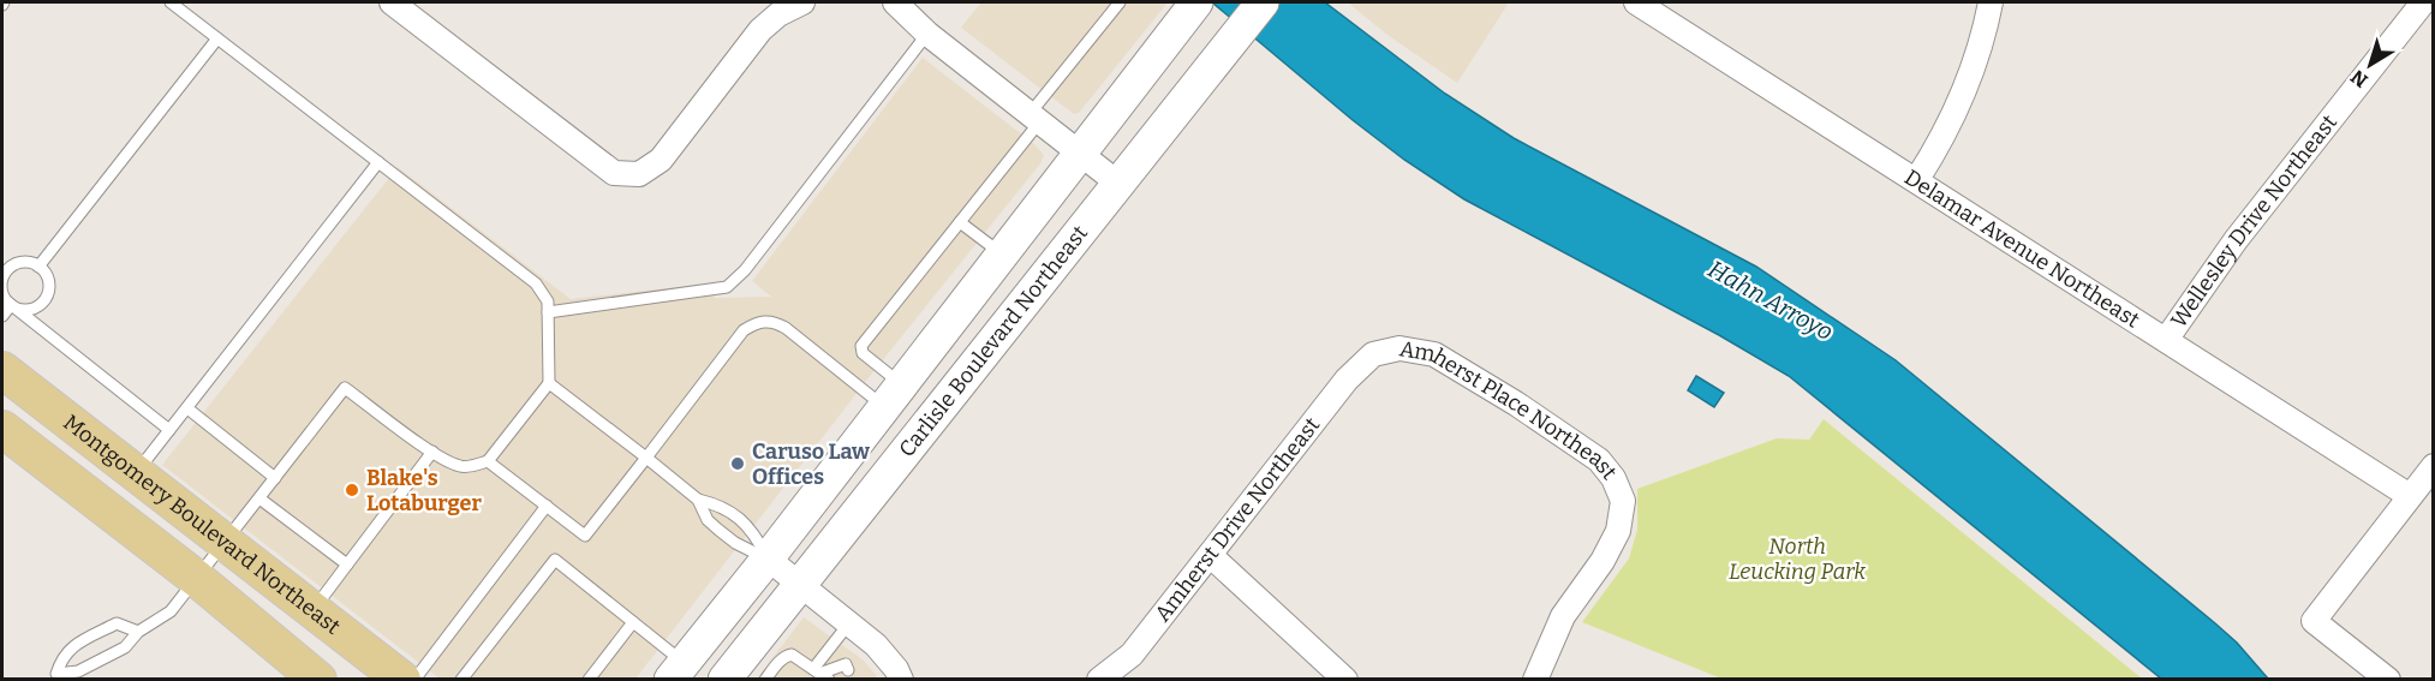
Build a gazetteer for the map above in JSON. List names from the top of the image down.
{
  "streets": {
    "main road": ["Carlisle Boulevard Northeast", "Montgomery Boulevard Northeast"],
    "street": [
      "Wellesley Drive Northeast",
      "Delamar Avenue Northeast",
      "Amherst Place Northeast",
      "Amherst Drive Northeast"
    ]
  },
  "crossings": [
    ["Wellesley Drive Northeast", "Delamar Avenue Northeast"],
    ["Amherst Place Northeast", "Amherst Drive Northeast"]
  ],
  "water": ["Hahn Arroyo"],
  "parks": ["North Leucking Park"],
  "places": ["Caruso Law Offices", "Blake's Lotaburger"],
  "north": "bottom left"
}
